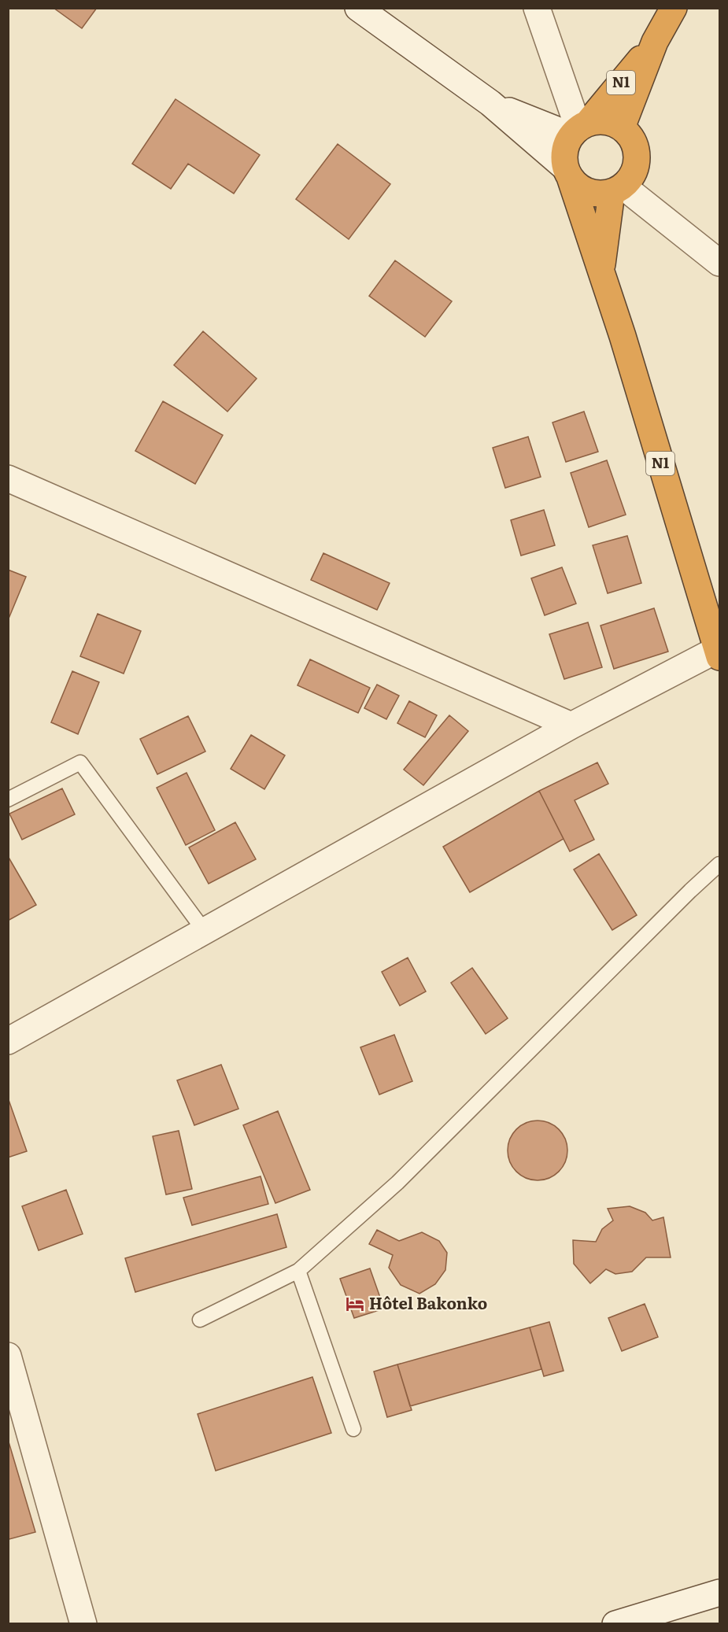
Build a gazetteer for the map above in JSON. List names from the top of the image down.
{
  "streets": {
    "highway": ["N1"]
  },
  "places": {
    "hotel": ["Hôtel Bakonko"]
  }
}
